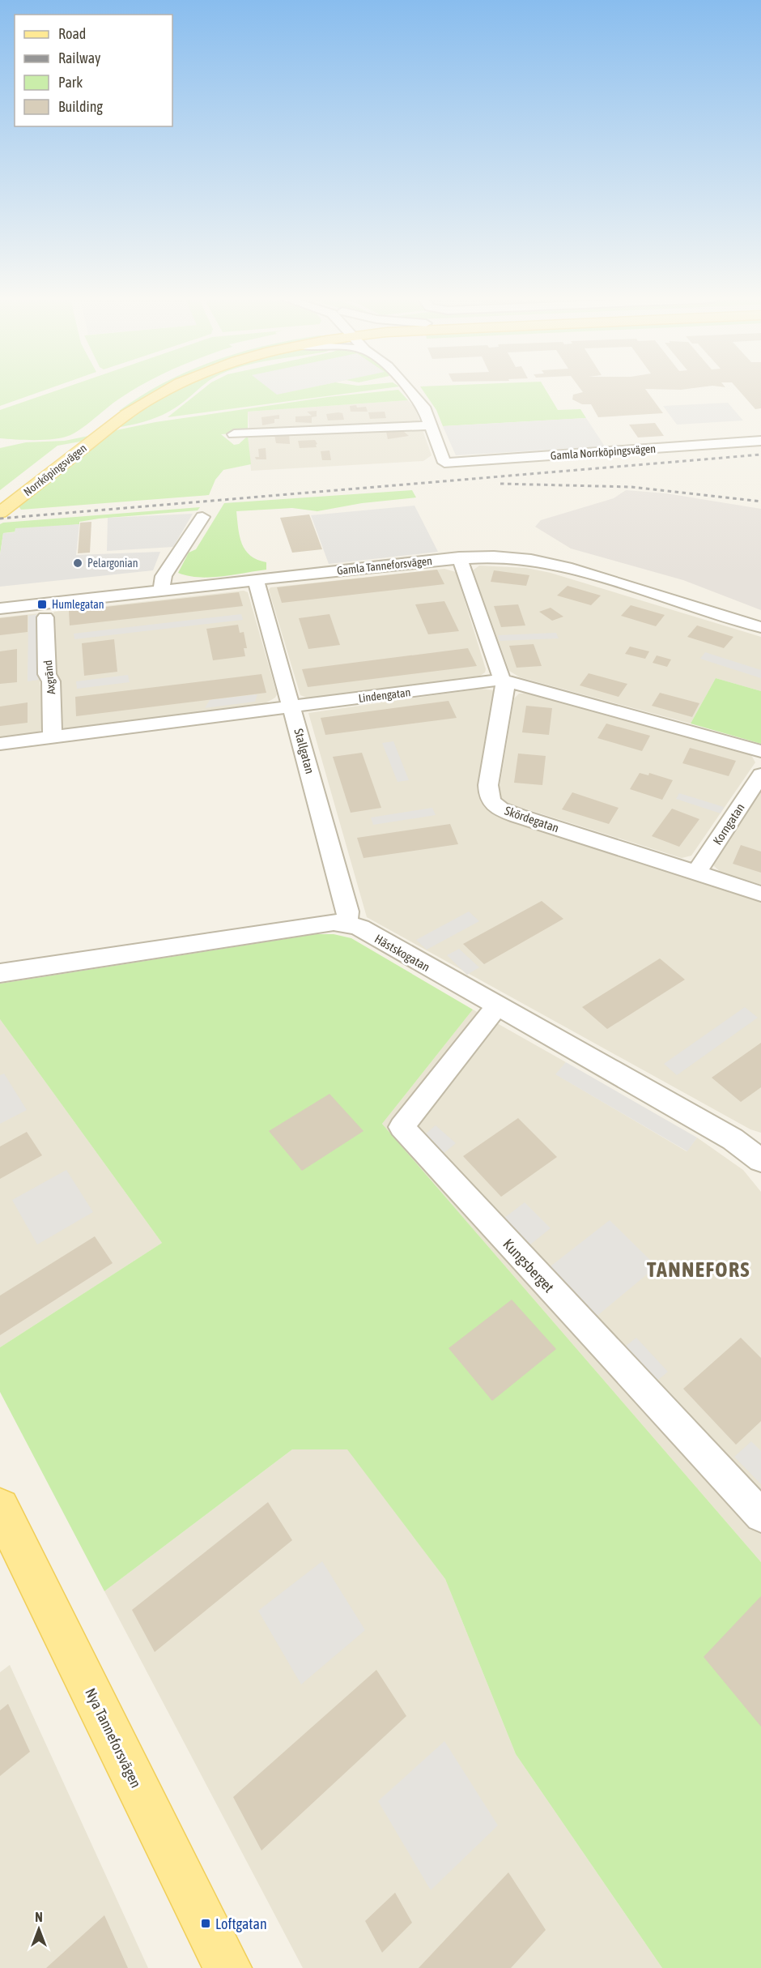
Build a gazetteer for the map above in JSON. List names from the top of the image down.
{
  "streets": {
    "main road": ["Norrköpingsvägen", "Nya Tanneforsvägen"],
    "street": [
      "Gamla Norrköpingsvägen",
      "Gamla Tanneforsvägen",
      "Axgränd",
      "Lindengatan",
      "Stallgatan",
      "Skördegatan",
      "Korngatan",
      "Hästskogatan",
      "Kungsberget"
    ]
  },
  "crossings": [
    ["Gamla Tanneforsvägen", "Stallgatan"],
    ["Gamla Tanneforsvägen", "Skördegatan"],
    ["Axgränd", "Lindengatan"],
    ["Lindengatan", "Stallgatan"],
    ["Lindengatan", "Skördegatan"],
    ["Stallgatan", "Hästskogatan"],
    ["Skördegatan", "Korngatan"],
    ["Hästskogatan", "Kungsberget"]
  ],
  "districts": ["TANNEFORS"],
  "places": {
    "other": ["Pelargonian"],
    "transit": ["Humlegatan", "Loftgatan"]
  },
  "legend": [
    "Road",
    "Railway",
    "Park",
    "Building"
  ],
  "north": "top"
}
